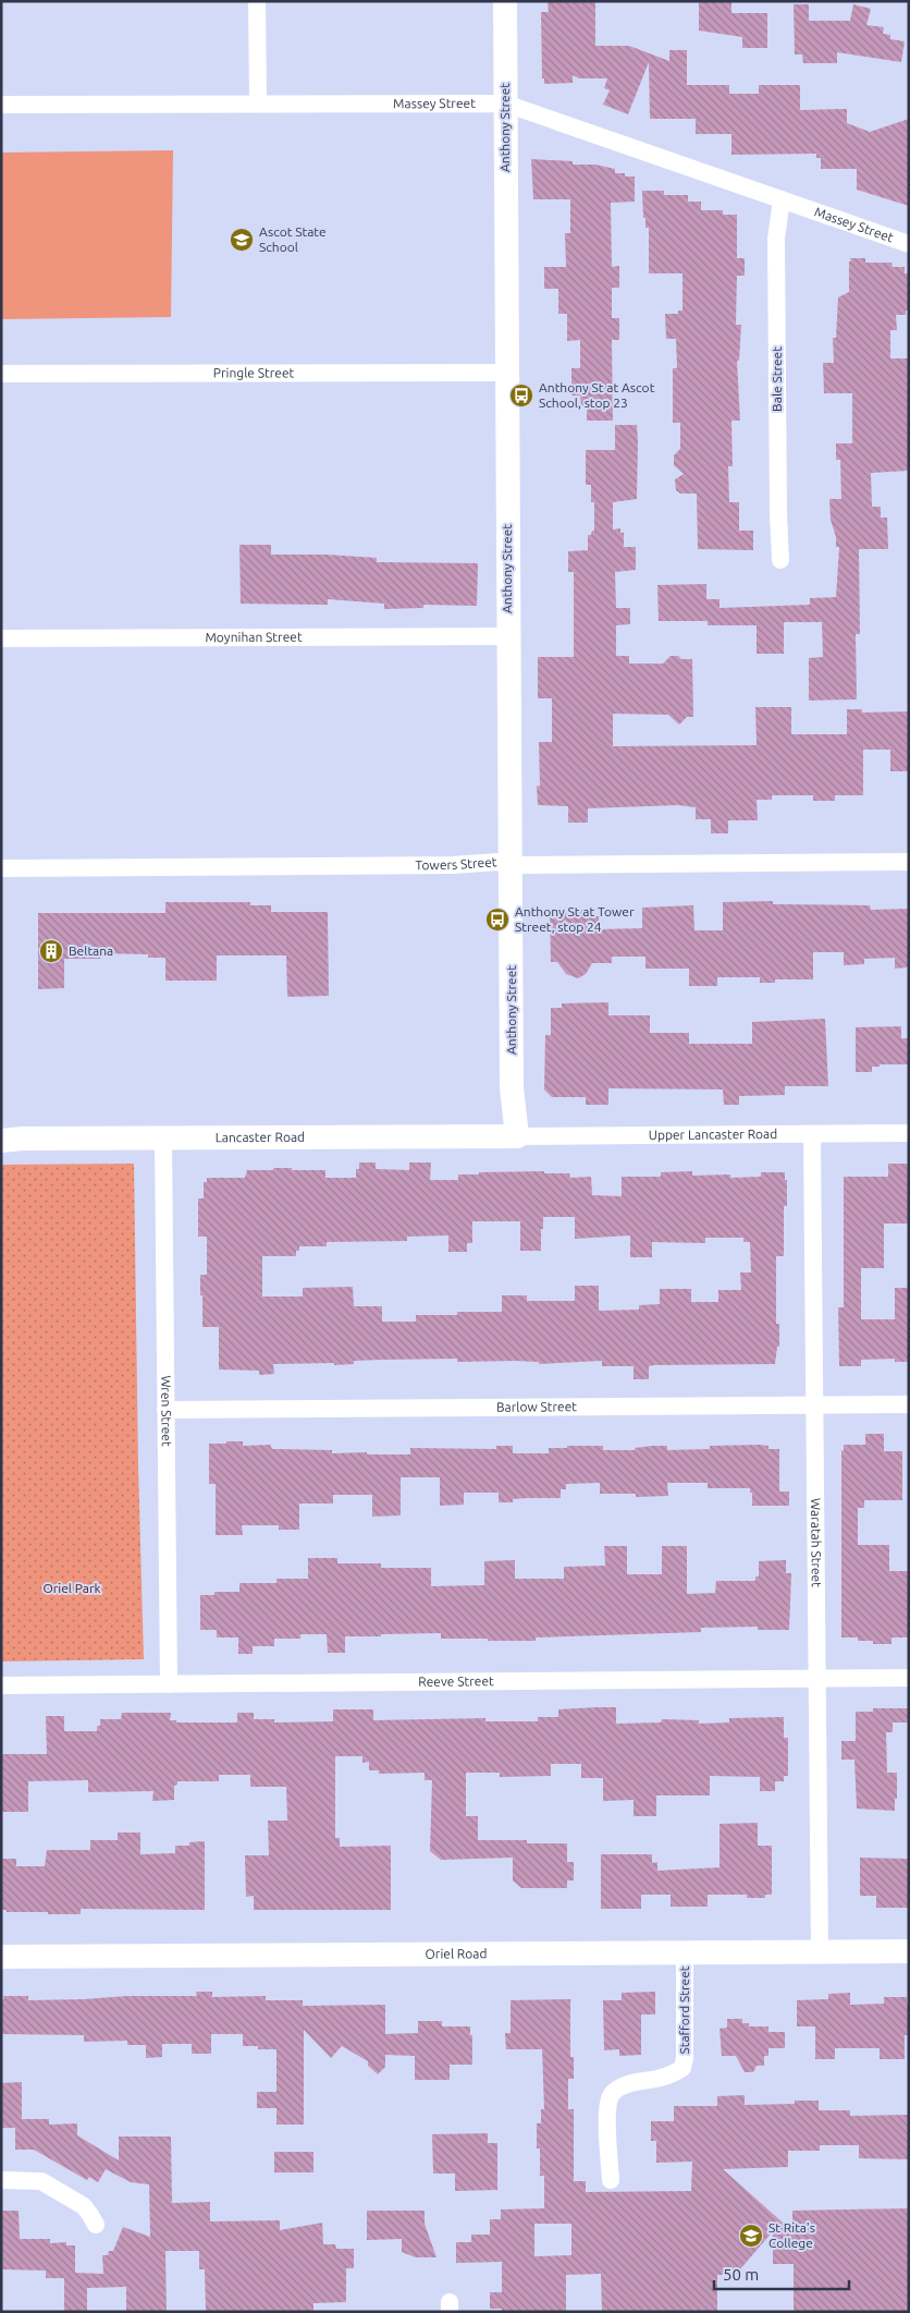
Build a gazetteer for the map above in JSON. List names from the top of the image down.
{
  "streets": {
    "street": [
      "Massey Street",
      "Anthony Street",
      "Pringle Street",
      "Bale Street",
      "Moynihan Street",
      "Towers Street",
      "Upper Lancaster Road",
      "Lancaster Road",
      "Barlow Street",
      "Wren Street",
      "Waratah Street",
      "Reeve Street",
      "Oriel Road",
      "Stafford Street"
    ]
  },
  "crossings": [
    ["Massey Street", "Anthony Street"],
    ["Massey Street", "Bale Street"],
    ["Anthony Street", "Pringle Street"],
    ["Anthony Street", "Moynihan Street"],
    ["Anthony Street", "Towers Street"],
    ["Anthony Street", "Upper Lancaster Road"],
    ["Anthony Street", "Lancaster Road"],
    ["Upper Lancaster Road", "Lancaster Road"],
    ["Upper Lancaster Road", "Waratah Street"],
    ["Lancaster Road", "Wren Street"],
    ["Barlow Street", "Wren Street"],
    ["Barlow Street", "Waratah Street"],
    ["Wren Street", "Reeve Street"],
    ["Waratah Street", "Reeve Street"],
    ["Waratah Street", "Oriel Road"],
    ["Oriel Road", "Stafford Street"]
  ],
  "parks": ["Oriel Park"],
  "places": {
    "school or university": ["Ascot State School", "St Rita's College"],
    "bus stop": ["Anthony St at Ascot School, stop 23", "Anthony St at Tower Street, stop 24"],
    "building": ["Beltana"]
  },
  "scale_bar": "50 m"
}
